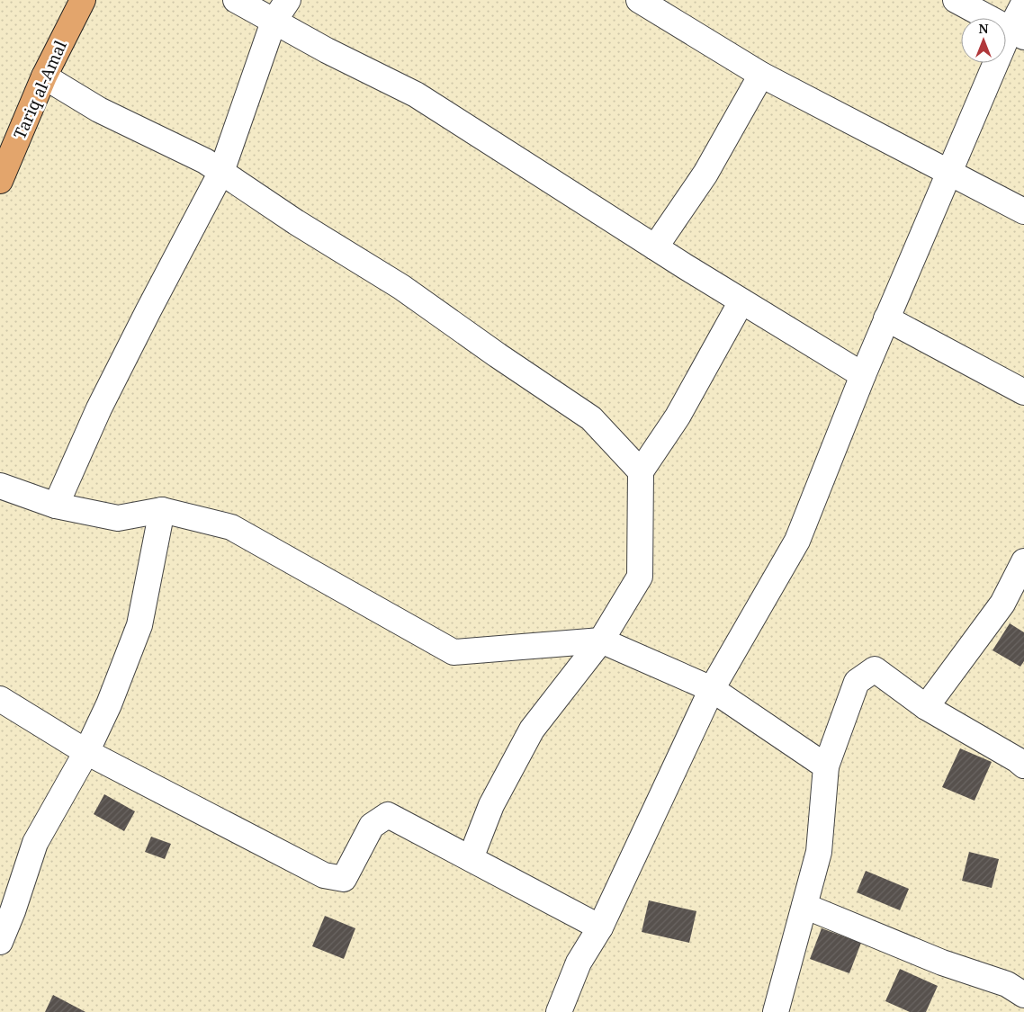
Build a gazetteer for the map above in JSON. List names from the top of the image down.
{
  "streets": {
    "highway": ["Tariq al-Amal"]
  },
  "north": "top"
}
